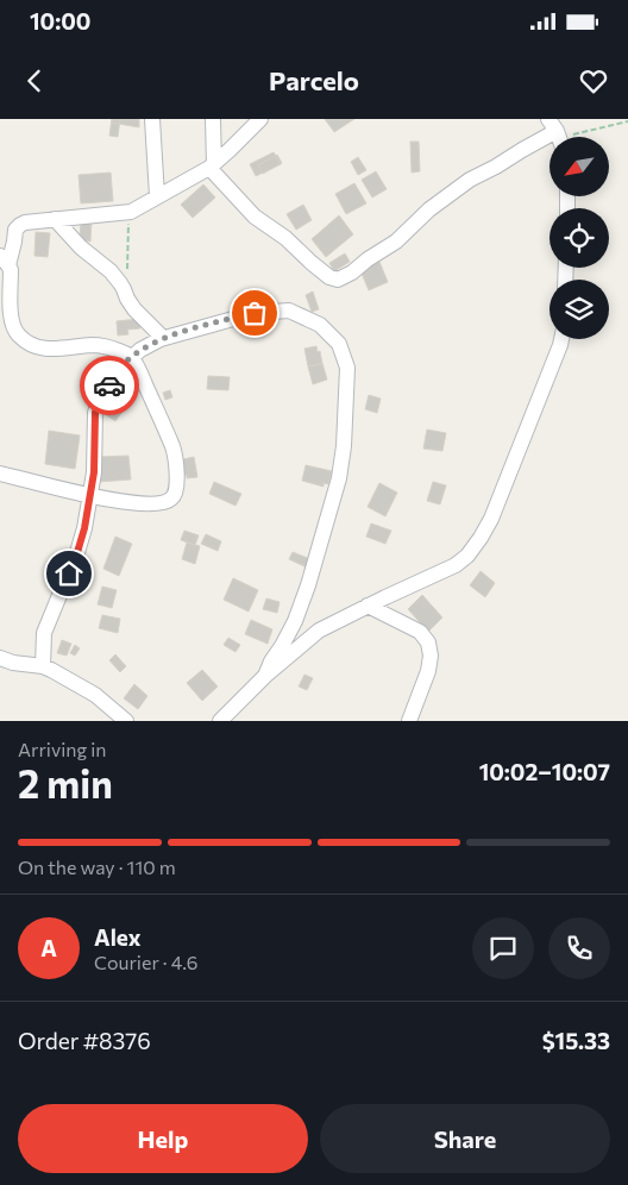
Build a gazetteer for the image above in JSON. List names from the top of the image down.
{
  "north": "bottom left",
  "page": {
    "status": "10:00",
    "header": "Parcelo",
    "heading": ["2 min", "Arriving in", "10:02–10:07"],
    "panel": [
      "Alex",
      "Courier · 4.6",
      "Order #8376",
      "$15.33"
    ],
    "bar": "On the way · 110 m",
    "round": "A",
    "buttons": ["Help", "Share"]
  }
}
